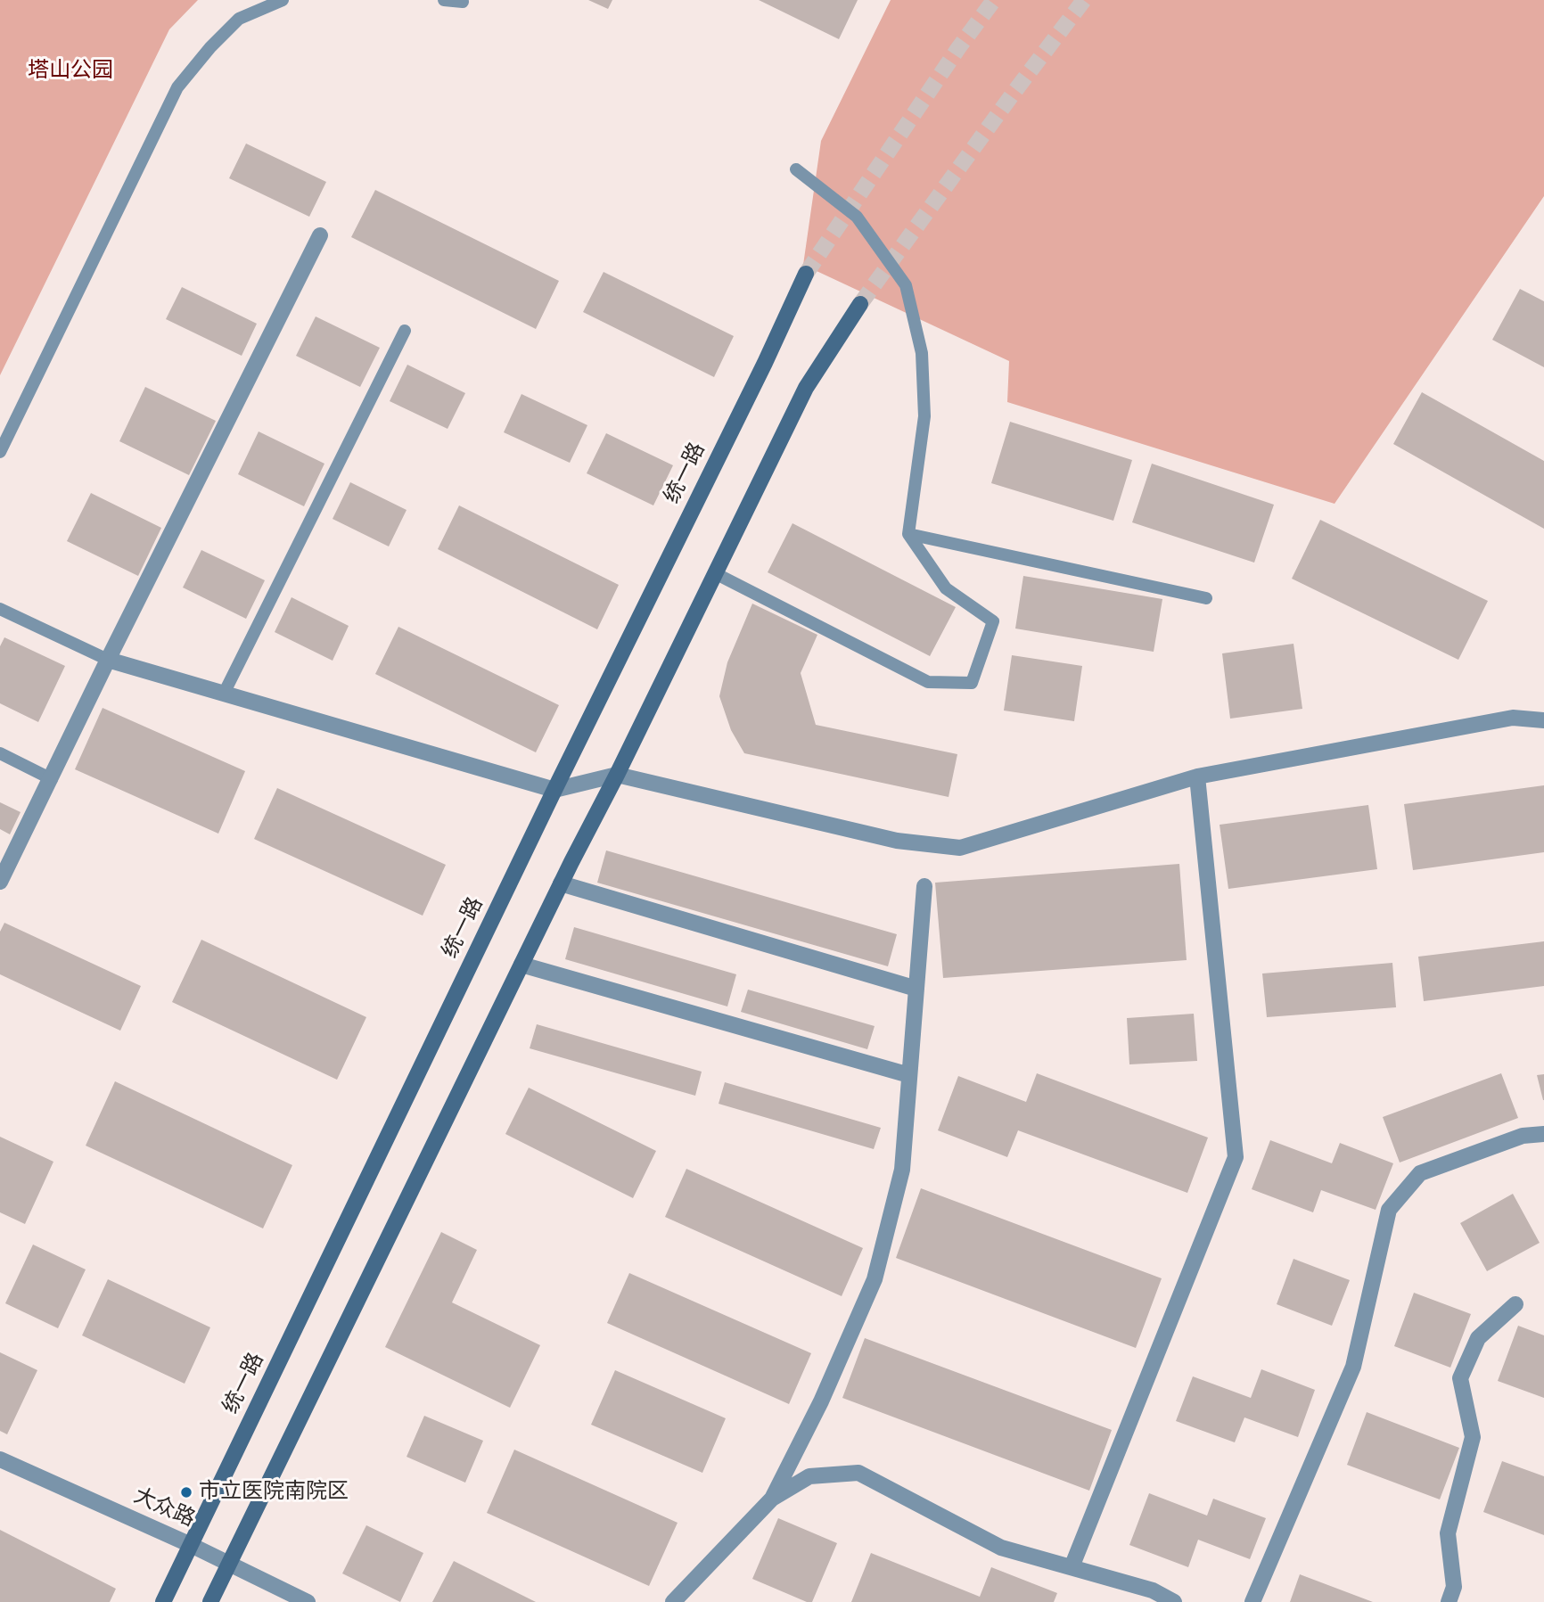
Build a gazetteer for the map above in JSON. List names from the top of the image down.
{
  "streets": {
    "main road": ["统一路"],
    "street": ["大众路"]
  },
  "crossings": [
    ["统一路", "大众路"]
  ],
  "parks": ["塔山公园"],
  "places": ["市立医院南院区"]
}
